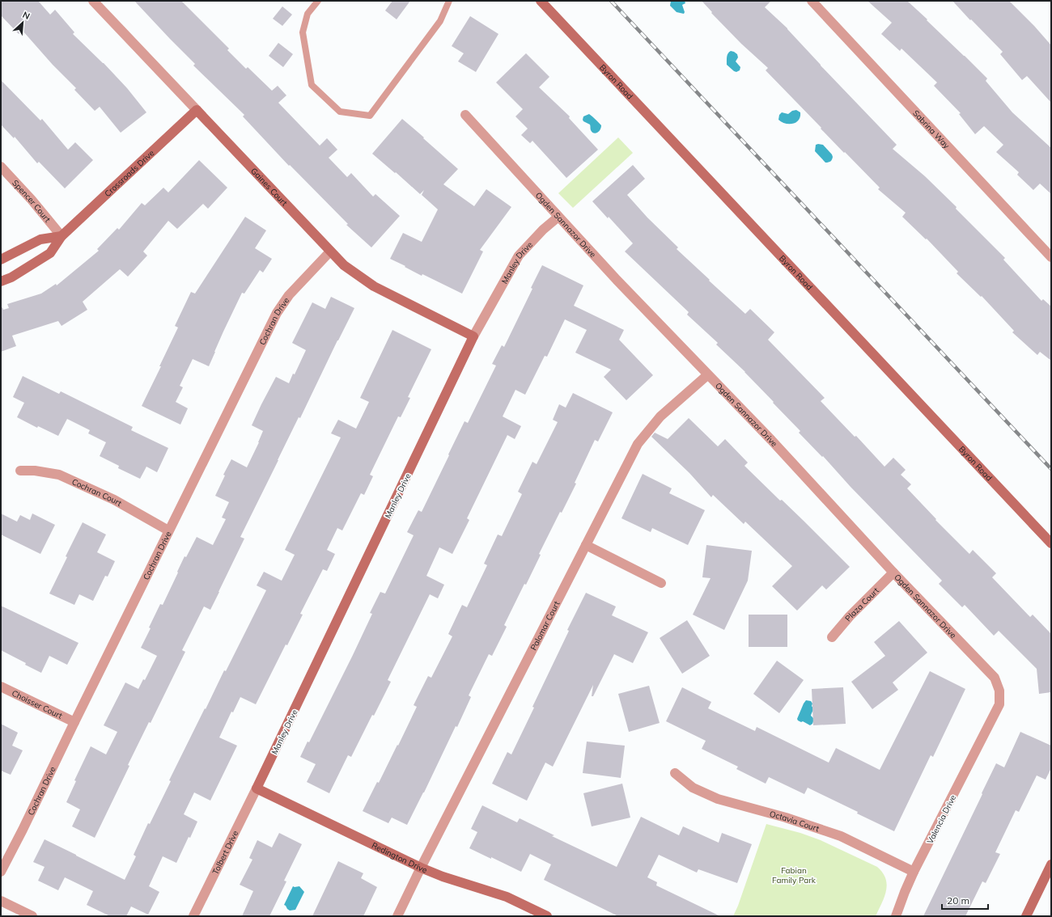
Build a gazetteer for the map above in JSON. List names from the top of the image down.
{
  "streets": {
    "street": [
      "Byron Road",
      "Sabrina Way",
      "Crossroads Drive",
      "Gaines Court",
      "Spencer Court",
      "Ogden Sannazor Drive",
      "Manley Drive",
      "Cochran Drive",
      "Cochran Court",
      "Plaza Court",
      "Palomar Court",
      "Choisser Court",
      "Valencia Drive",
      "Octavia Court",
      "Tolbert Drive",
      "Redington Drive"
    ]
  },
  "crossings": [
    ["Crossroads Drive", "Gaines Court"],
    ["Crossroads Drive", "Spencer Court"],
    ["Gaines Court", "Manley Drive"],
    ["Gaines Court", "Cochran Drive"],
    ["Ogden Sannazor Drive", "Manley Drive"],
    ["Ogden Sannazor Drive", "Plaza Court"],
    ["Ogden Sannazor Drive", "Palomar Court"],
    ["Ogden Sannazor Drive", "Valencia Drive"],
    ["Manley Drive", "Tolbert Drive"],
    ["Manley Drive", "Redington Drive"],
    ["Cochran Drive", "Cochran Court"],
    ["Cochran Drive", "Choisser Court"],
    ["Palomar Court", "Redington Drive"],
    ["Valencia Drive", "Octavia Court"],
    ["Tolbert Drive", "Redington Drive"]
  ],
  "parks": ["Fabian Family Park"],
  "scale_bar": "20 m",
  "north": "top right"
}
